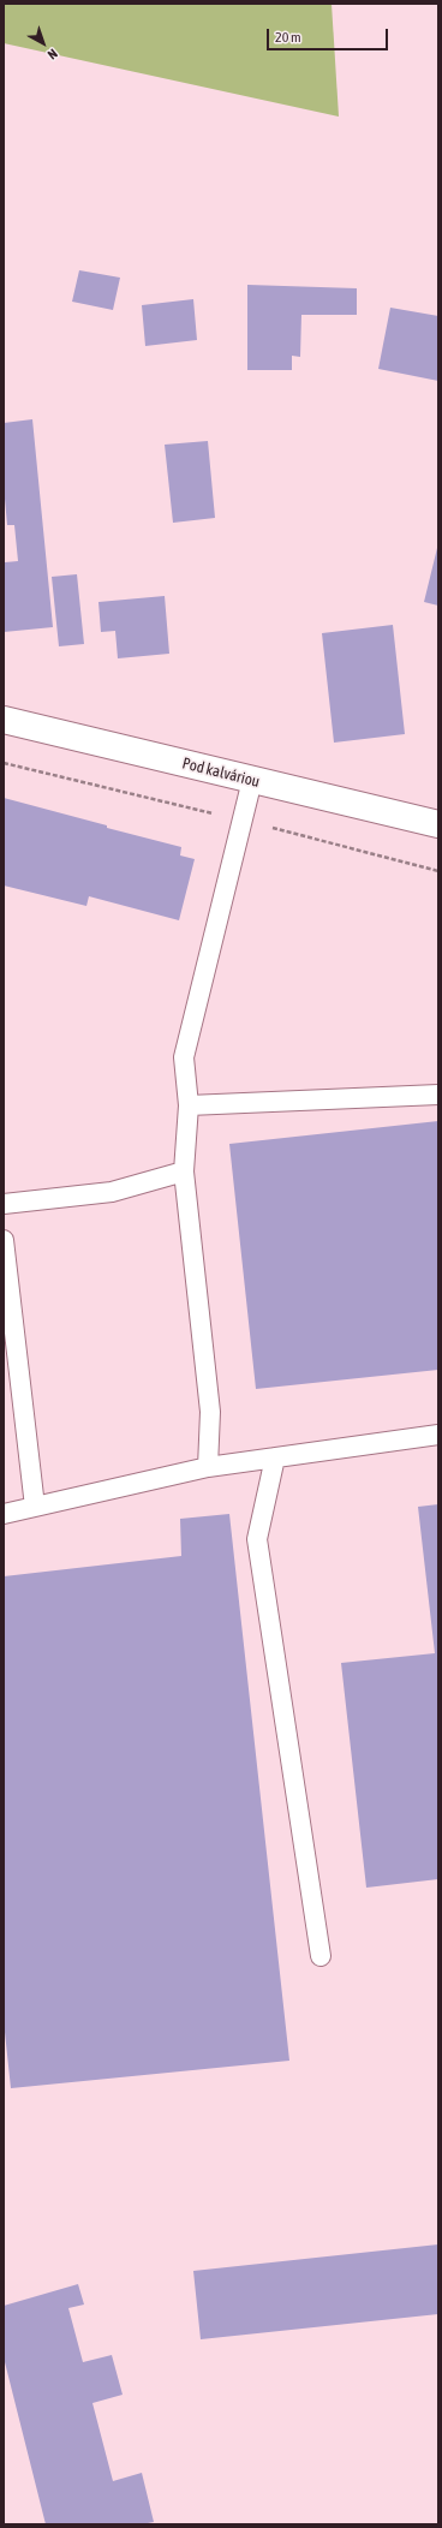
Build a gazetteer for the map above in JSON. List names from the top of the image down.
{
  "streets": {
    "street": ["Pod kalváriou"]
  },
  "scale_bar": "20 m",
  "north": "bottom right"
}
